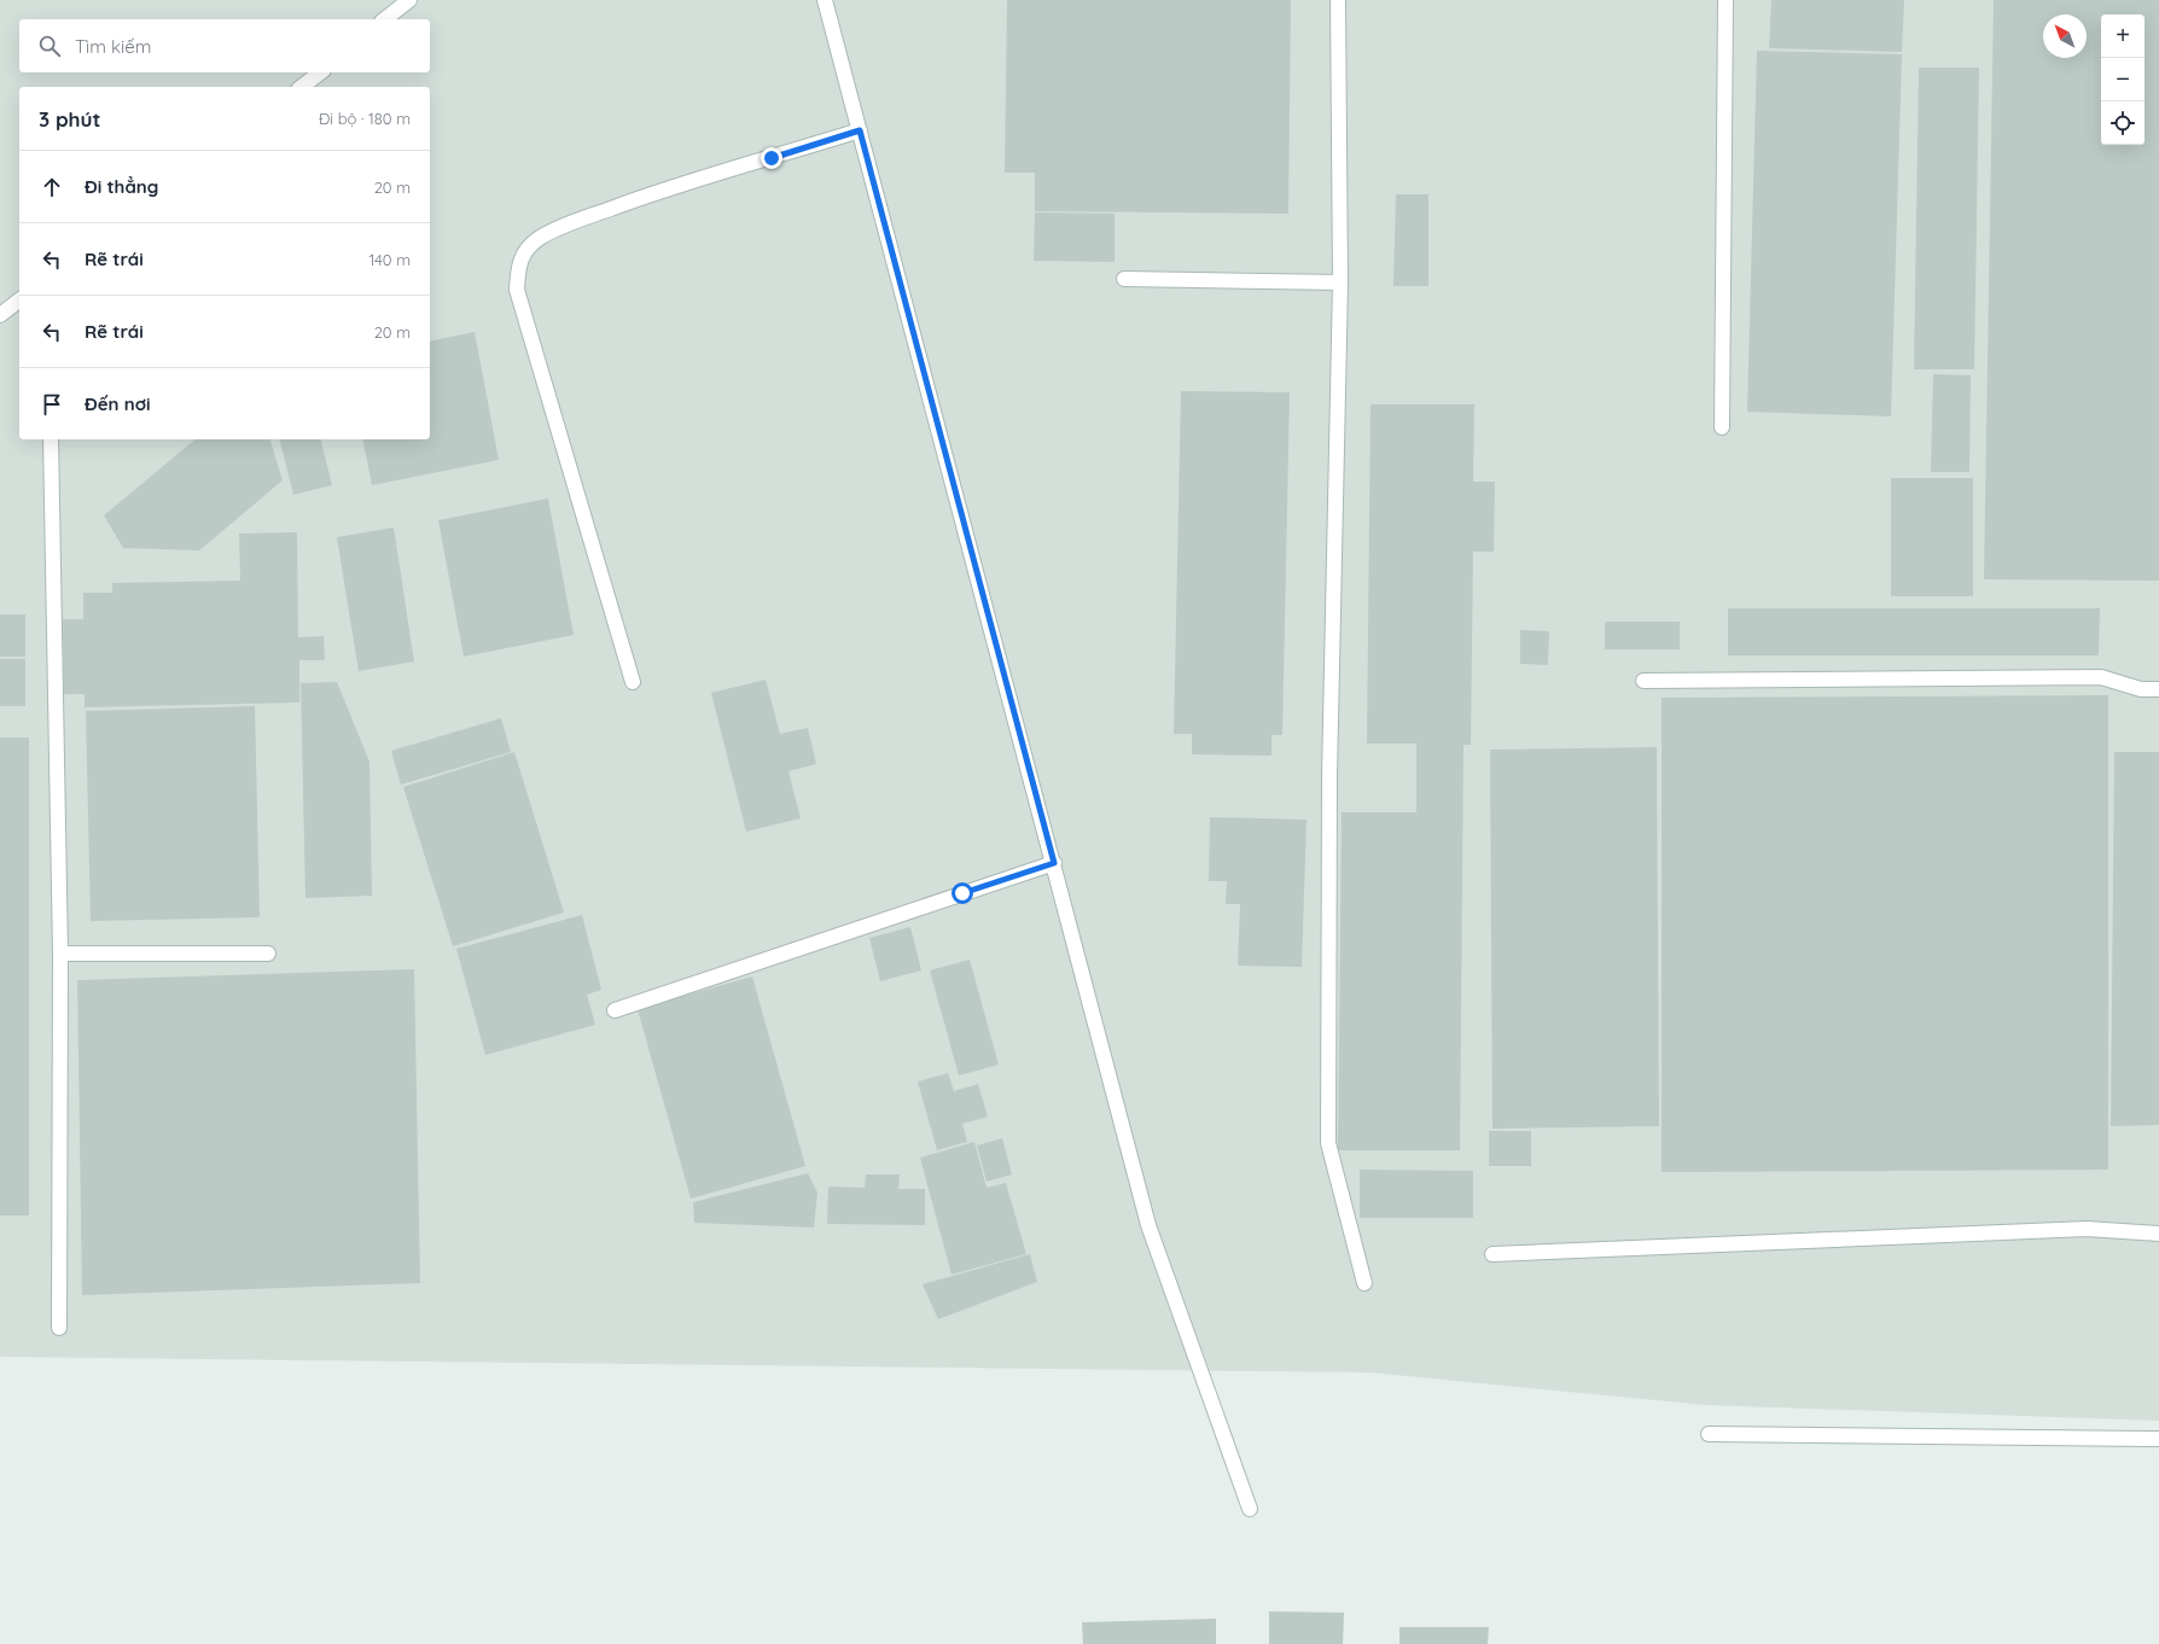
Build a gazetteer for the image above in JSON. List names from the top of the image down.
{
  "north": "top left",
  "page": {
    "map_buttons": ["+", "−"],
    "search": "Tìm kiếm",
    "heading": ["3 phút", "Đi bộ · 180 m"],
    "list": [
      ["Đi thẳng", "20 m"],
      ["Rẽ trái", "140 m"],
      ["Rẽ trái", "20 m"],
      "Đến nơi"
    ]
  }
}
